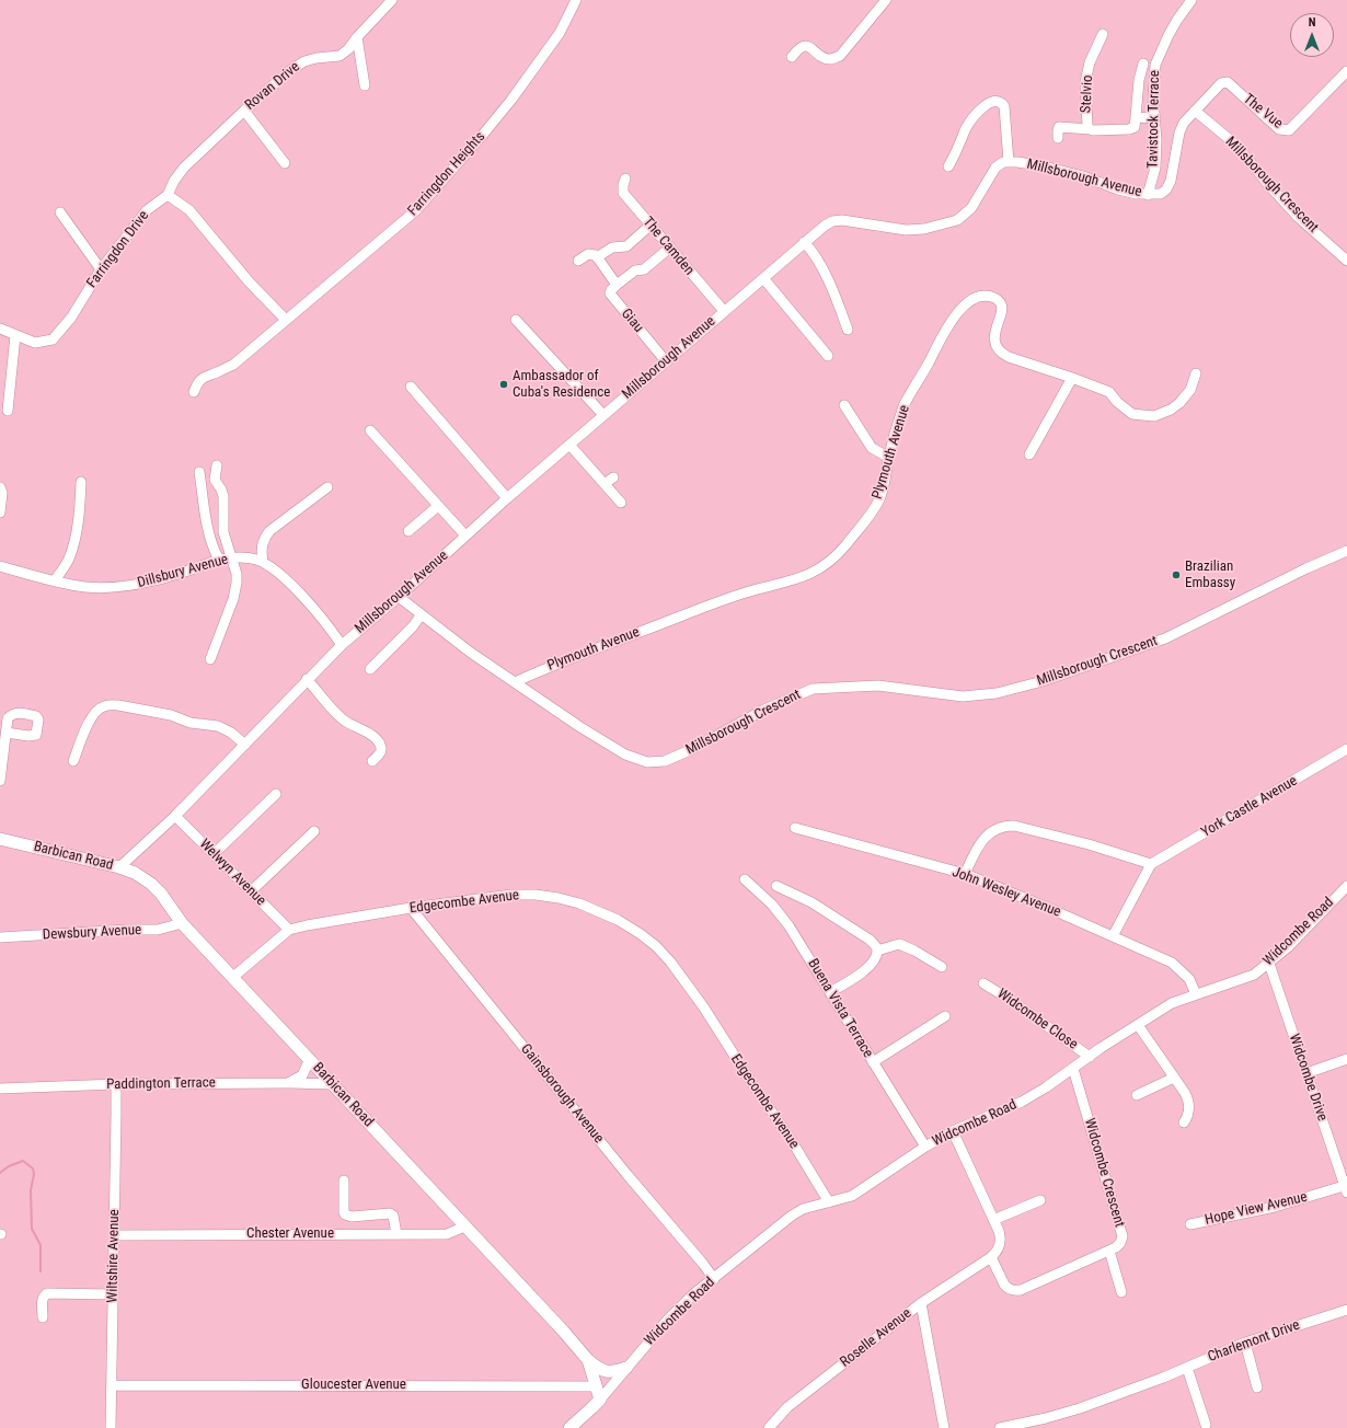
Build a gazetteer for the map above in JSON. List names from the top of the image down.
{
  "streets": {
    "main road": ["Barbican Road"],
    "street": [
      "Rovan Drive",
      "Stelvio",
      "The Vue",
      "Tavistock Terrace",
      "Farringdon Heights",
      "Millsborough Avenue",
      "Millsborough Crescent",
      "The Camden",
      "Farringdon Drive",
      "Giau",
      "Plymouth Avenue",
      "Dillsbury Avenue",
      "York Castle Avenue",
      "Welwyn Avenue",
      "John Wesley Avenue",
      "Edgecombe Avenue",
      "Widcombe Road",
      "Dewsbury Avenue",
      "Buena Vista Terrace",
      "Widcombe Close",
      "Widcombe Drive",
      "Paddington Terrace",
      "Gainsborough Avenue",
      "Widcombe Crescent",
      "Hope View Avenue",
      "Chester Avenue",
      "Wiltshire Avenue",
      "Roselle Avenue",
      "Charlemont Drive",
      "Gloucester Avenue"
    ]
  },
  "crossings": [
    ["Rovan Drive", "Farringdon Drive"],
    ["The Vue", "Millsborough Avenue"],
    ["The Vue", "Millsborough Crescent"],
    ["Tavistock Terrace", "Millsborough Avenue"],
    ["Millsborough Avenue", "Millsborough Crescent"],
    ["Millsborough Avenue", "The Camden"],
    ["Millsborough Avenue", "Giau"],
    ["Millsborough Avenue", "Dillsbury Avenue"],
    ["Millsborough Avenue", "Barbican Road"],
    ["Millsborough Avenue", "Welwyn Avenue"],
    ["Millsborough Crescent", "Plymouth Avenue"],
    ["Barbican Road", "Edgecombe Avenue"],
    ["Barbican Road", "Widcombe Road"],
    ["Barbican Road", "Dewsbury Avenue"],
    ["Barbican Road", "Paddington Terrace"],
    ["Barbican Road", "Chester Avenue"],
    ["Barbican Road", "Gloucester Avenue"],
    ["Welwyn Avenue", "Edgecombe Avenue"],
    ["John Wesley Avenue", "Widcombe Road"],
    ["Edgecombe Avenue", "Widcombe Road"],
    ["Edgecombe Avenue", "Gainsborough Avenue"],
    ["Widcombe Road", "Buena Vista Terrace"],
    ["Widcombe Road", "Widcombe Close"],
    ["Widcombe Road", "Widcombe Drive"],
    ["Widcombe Road", "Gainsborough Avenue"],
    ["Widcombe Road", "Widcombe Crescent"],
    ["Widcombe Drive", "Hope View Avenue"],
    ["Paddington Terrace", "Wiltshire Avenue"],
    ["Widcombe Crescent", "Roselle Avenue"],
    ["Chester Avenue", "Wiltshire Avenue"],
    ["Wiltshire Avenue", "Gloucester Avenue"]
  ],
  "places": ["Ambassador of Cuba's Residence", "Brazilian Embassy"],
  "north": "top"
}
